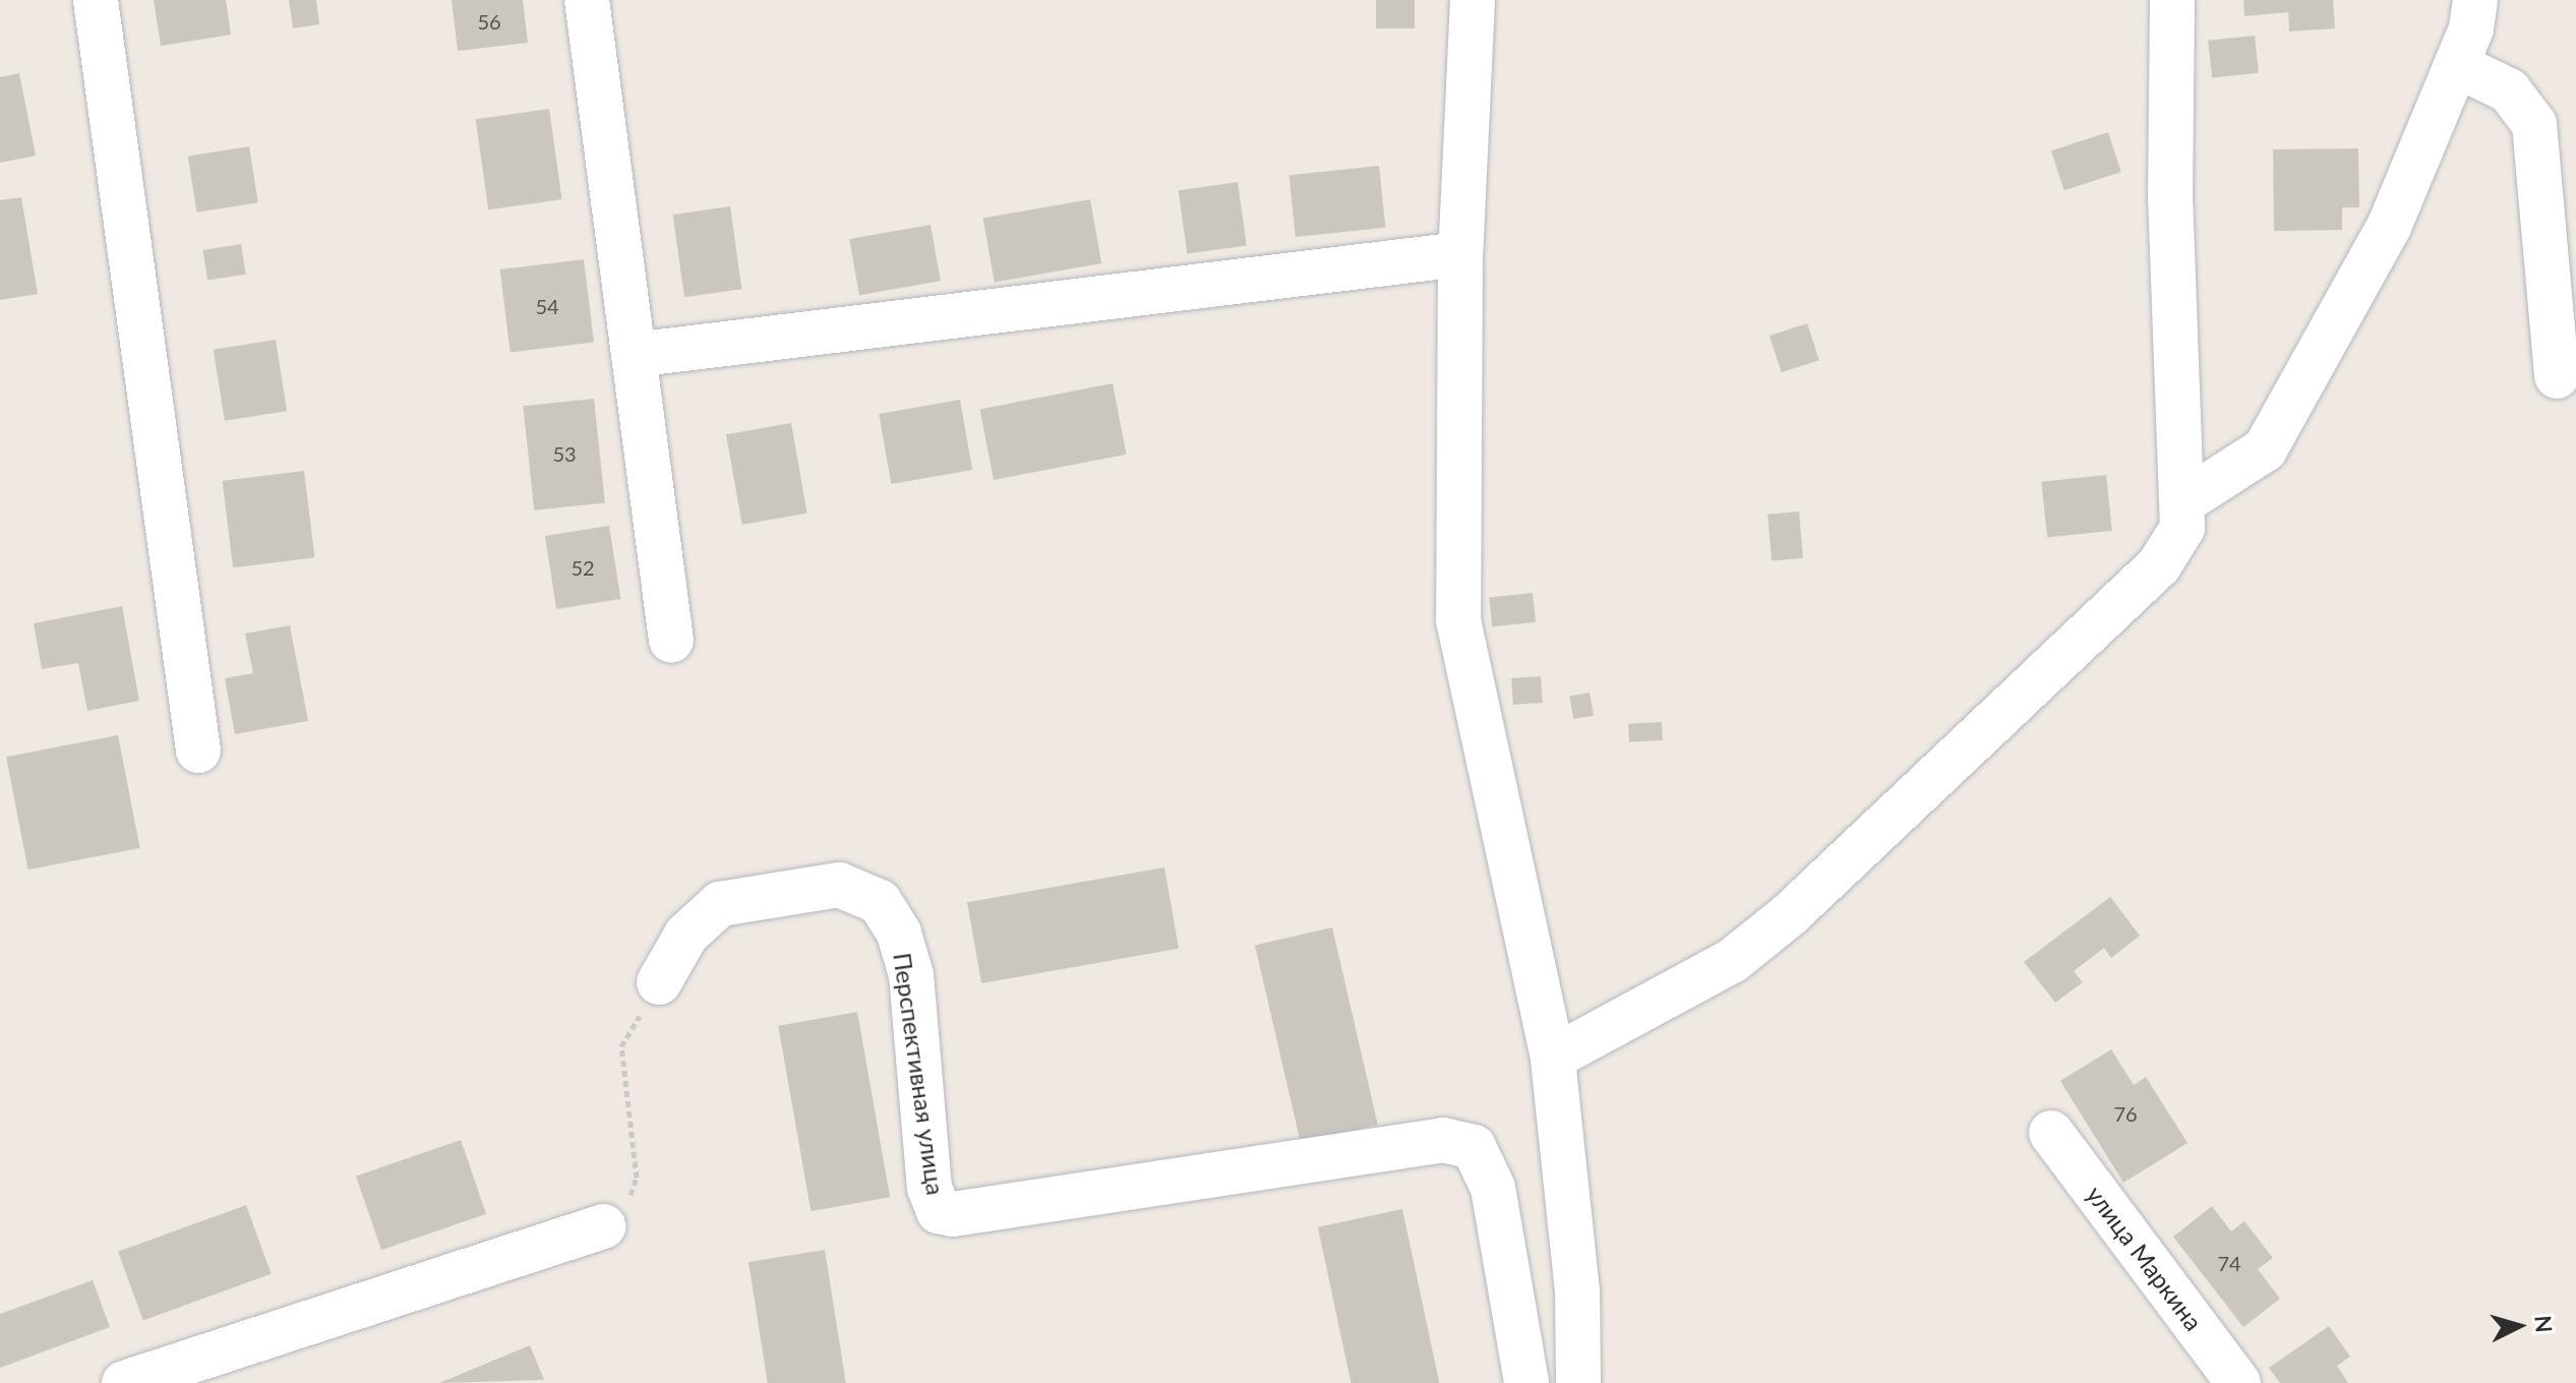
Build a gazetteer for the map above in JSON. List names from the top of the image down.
{
  "streets": {
    "street": ["Перспективная улица", "улица Маркина"]
  },
  "house_numbers": [
    "56",
    "54",
    "53",
    "52",
    "76",
    "74"
  ],
  "north": "right"
}
